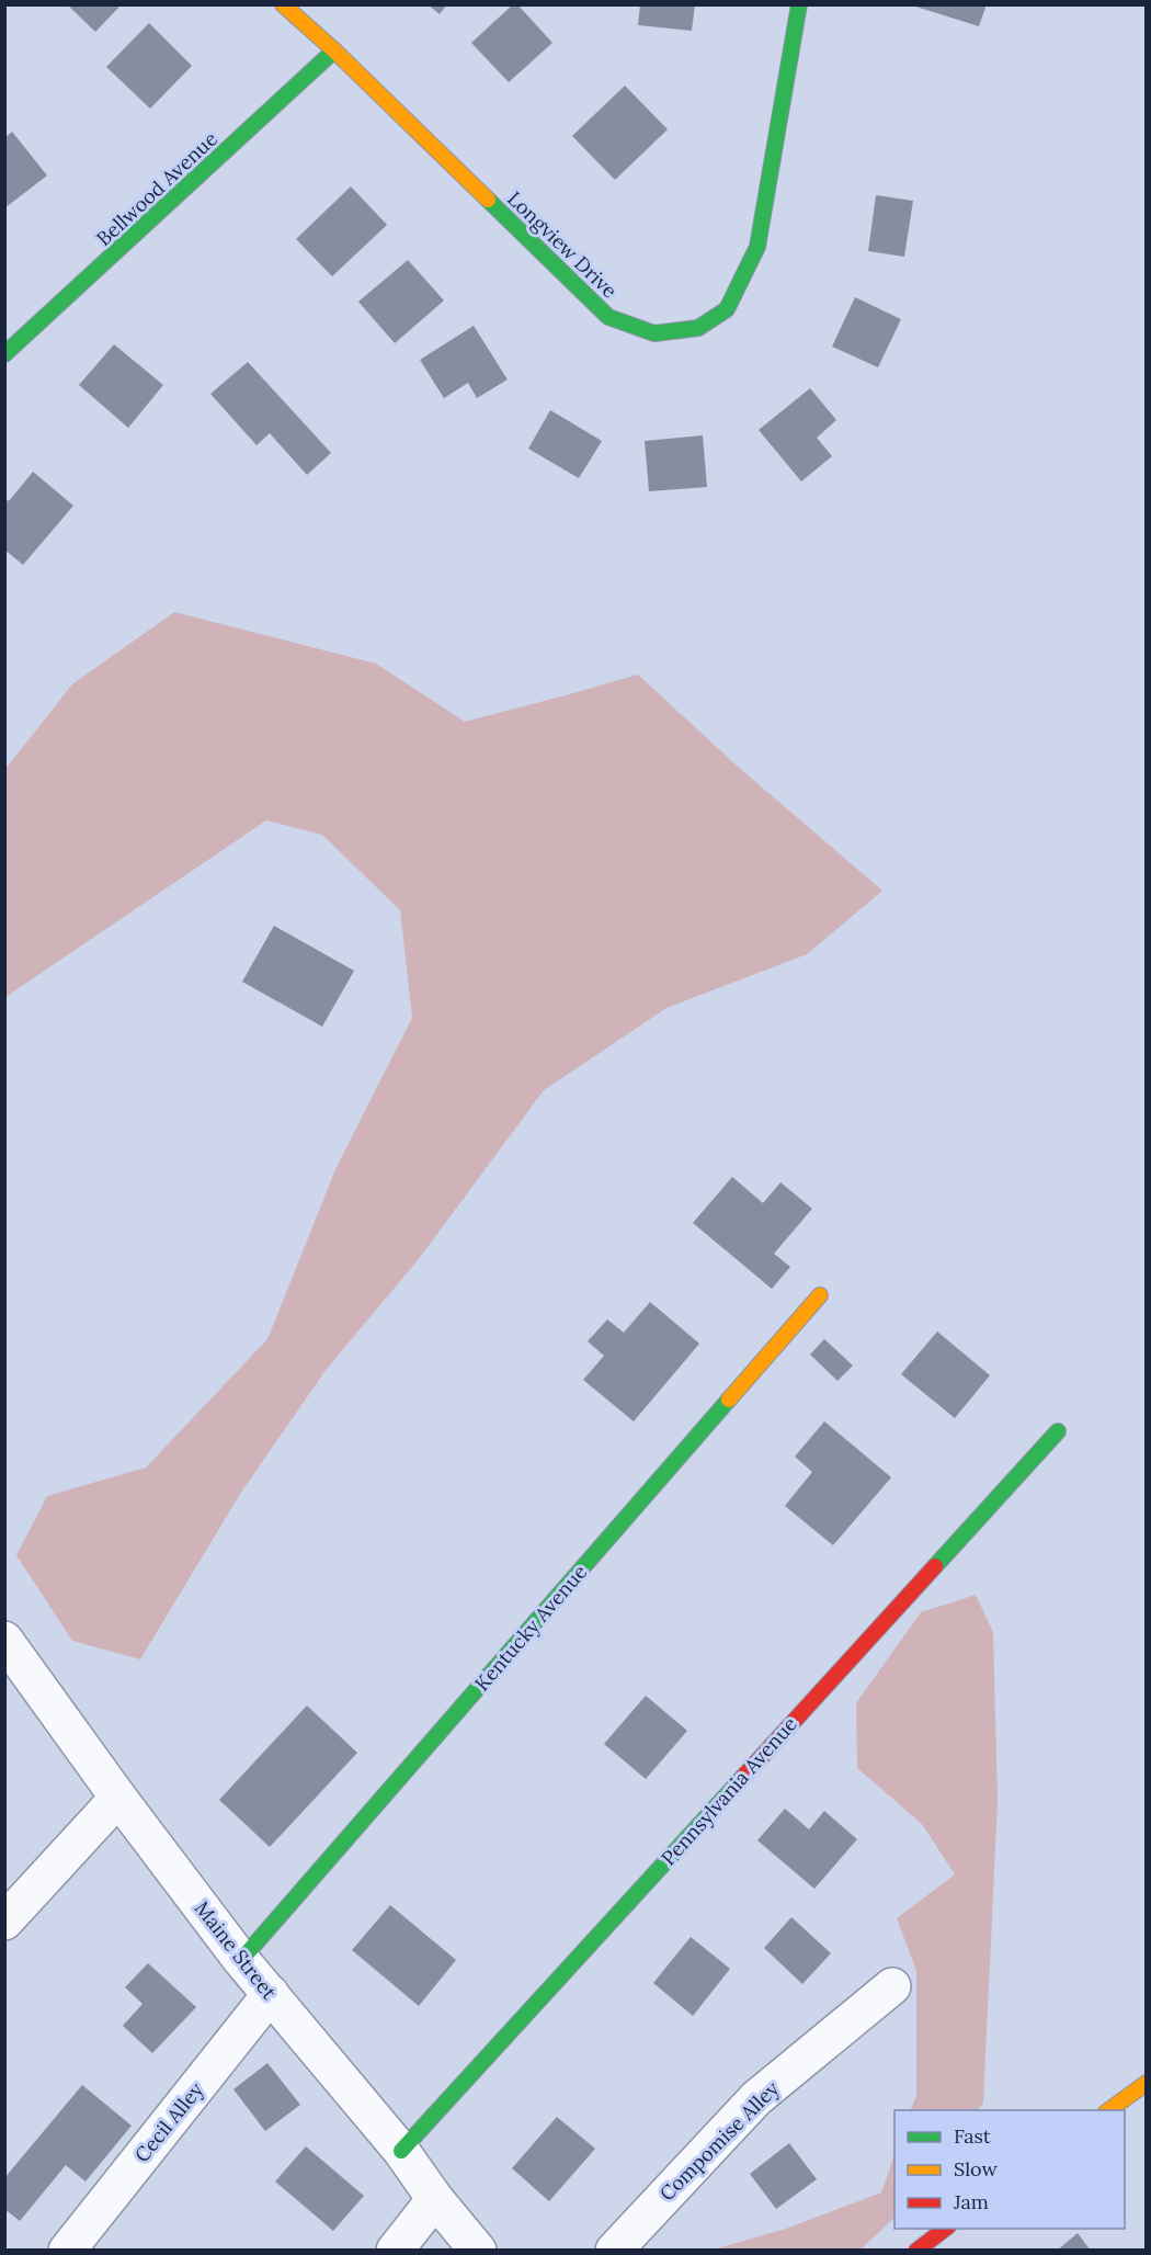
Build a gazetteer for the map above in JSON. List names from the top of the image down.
{
  "streets": {
    "street": [
      "Bellwood Avenue",
      "Longview Drive",
      "Kentucky Avenue",
      "Pennsylvania Avenue",
      "Maine Street",
      "Cecil Alley",
      "Compomise Alley"
    ]
  },
  "crossings": [
    ["Bellwood Avenue", "Longview Drive"],
    ["Kentucky Avenue", "Maine Street"],
    ["Pennsylvania Avenue", "Maine Street"],
    ["Maine Street", "Cecil Alley"]
  ],
  "legend": ["Fast", "Slow", "Jam"]
}
